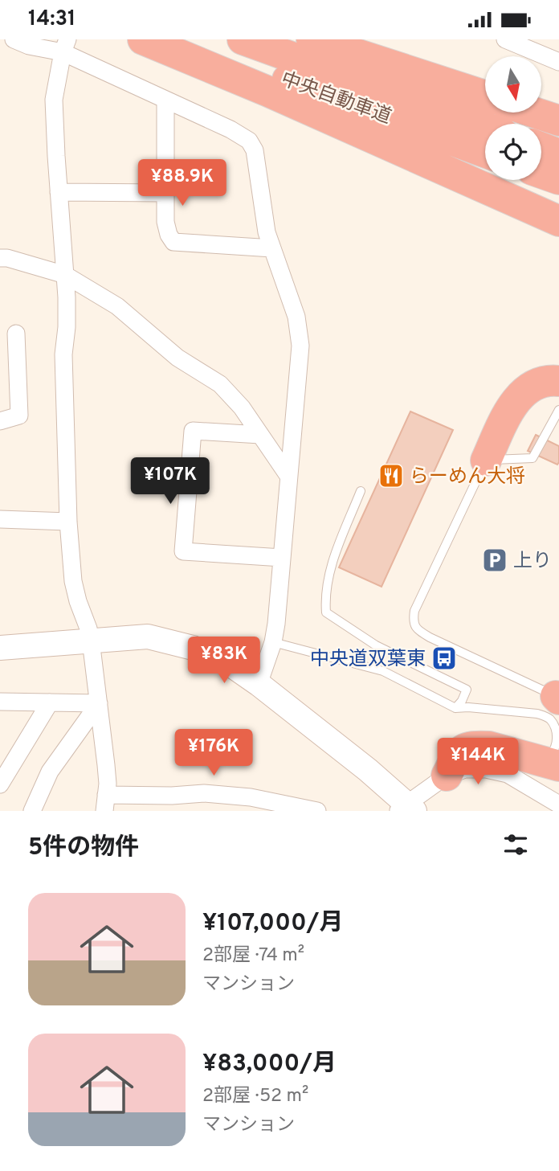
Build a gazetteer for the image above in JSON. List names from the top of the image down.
{
  "streets": {
    "highway": ["中央自動車道"]
  },
  "places": {
    "restaurant": ["らーめん大将"],
    "parking": ["上り"],
    "bus stop": ["中央道双葉東"]
  },
  "north": "bottom",
  "page": {
    "status": "14:31",
    "price": [
      "¥88.9K",
      "¥107K",
      "¥83K",
      "¥176K",
      "¥144K"
    ],
    "heading": "5件の物件",
    "list": [
      {
        "name": "¥107,000/月",
        "note": "2部屋 · 74 m² · マンション"
      },
      {
        "name": "¥83,000/月",
        "note": "2部屋 · 52 m² · マンション"
      }
    ]
  }
}
